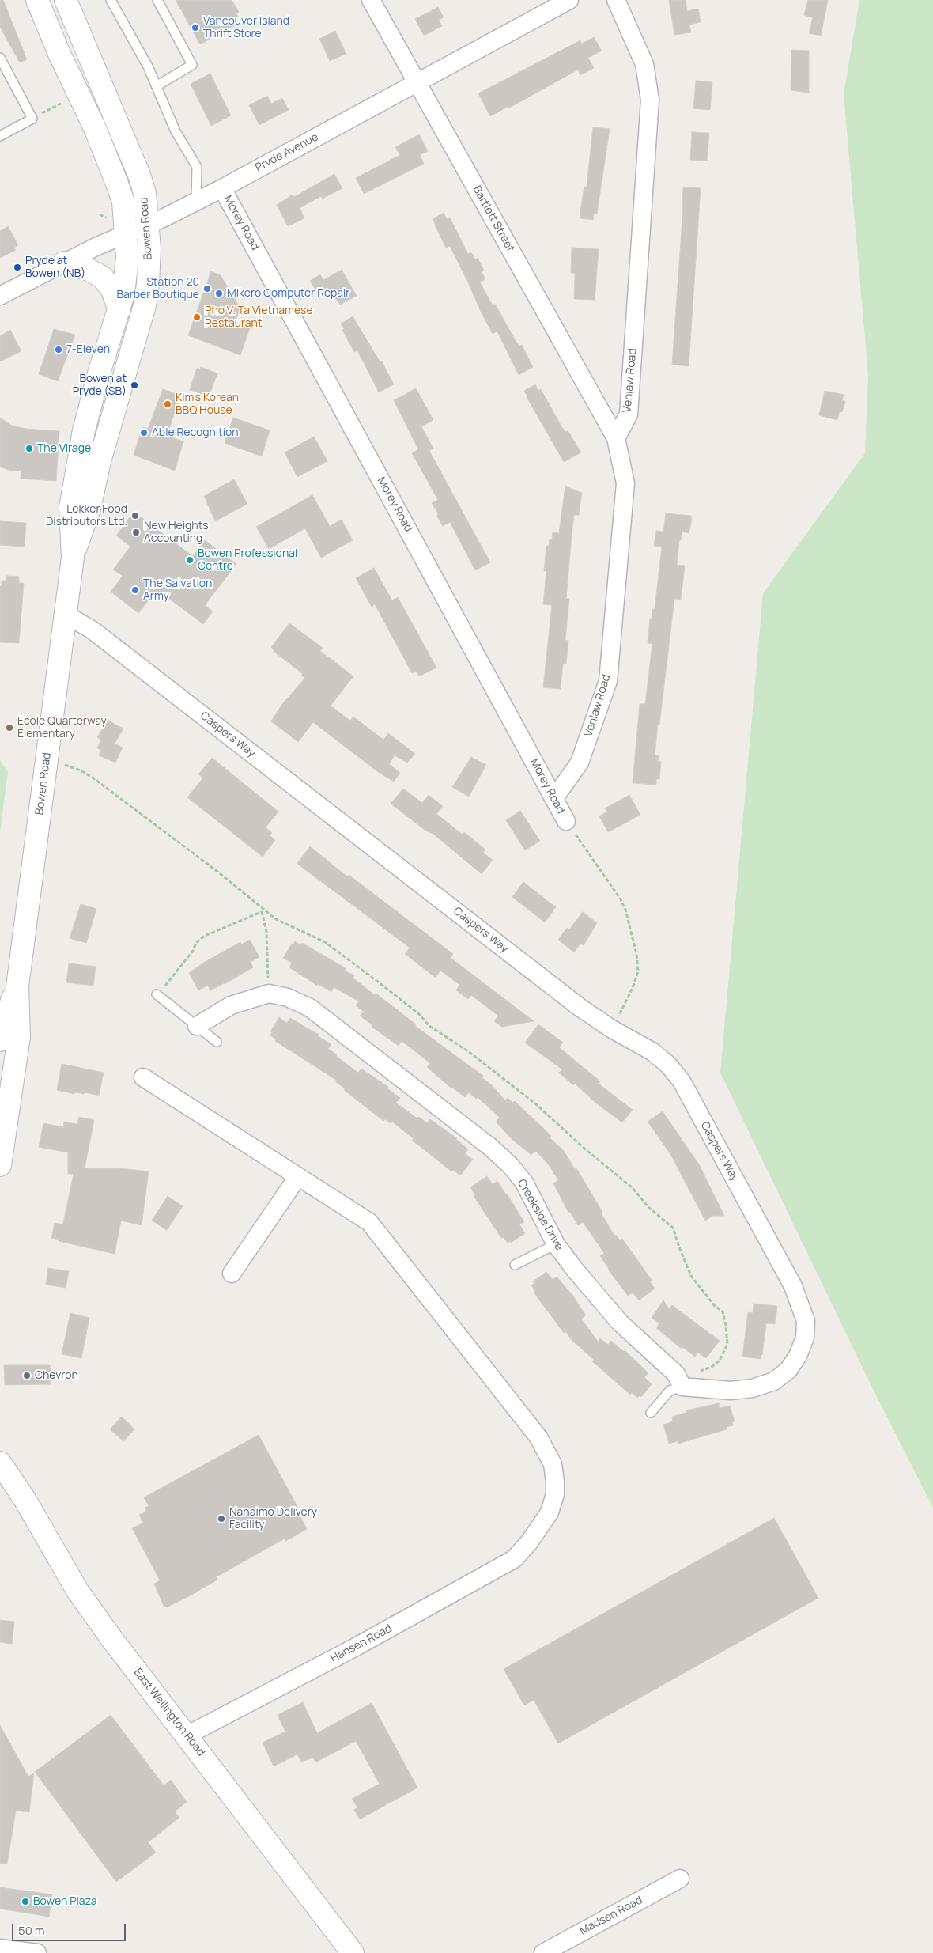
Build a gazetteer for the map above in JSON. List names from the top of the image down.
{
  "streets": {
    "main road": ["Bowen Road", "East Wellington Road"],
    "street": [
      "Pryde Avenue",
      "Bartlett Street",
      "Morey Road",
      "Venlaw Road",
      "Caspers Way",
      "Creekside Drive",
      "Hansen Road",
      "Madsen Road"
    ]
  },
  "crossings": [
    ["Pryde Avenue", "Bartlett Street"],
    ["Pryde Avenue", "Morey Road"],
    ["Pryde Avenue", "Bowen Road"],
    ["Bartlett Street", "Venlaw Road"],
    ["Morey Road", "Venlaw Road"],
    ["Bowen Road", "Caspers Way"],
    ["Caspers Way", "Creekside Drive"],
    ["Hansen Road", "East Wellington Road"]
  ],
  "places": [
    "Vancouver Island Thrift Store",
    "Pryde at Bowen (NB)",
    "Station 20 Barber Boutique",
    "Mikero Computer Repair",
    "Pho V. Ta Vietnamese Restaurant",
    "7-Eleven",
    "Bowen at Pryde (SB)",
    "Kim's Korean BBQ House",
    "Able Recognition",
    "The Virage",
    "Lekker Food Distributors Ltd.",
    "New Heights Accounting",
    "Bowen Professional Centre",
    "The Salvation Army",
    "École Quarterway Elementary",
    "Chevron",
    "Nanaimo Delivery Facility",
    "Bowen Plaza"
  ],
  "scale_bar": "50 m"
}
